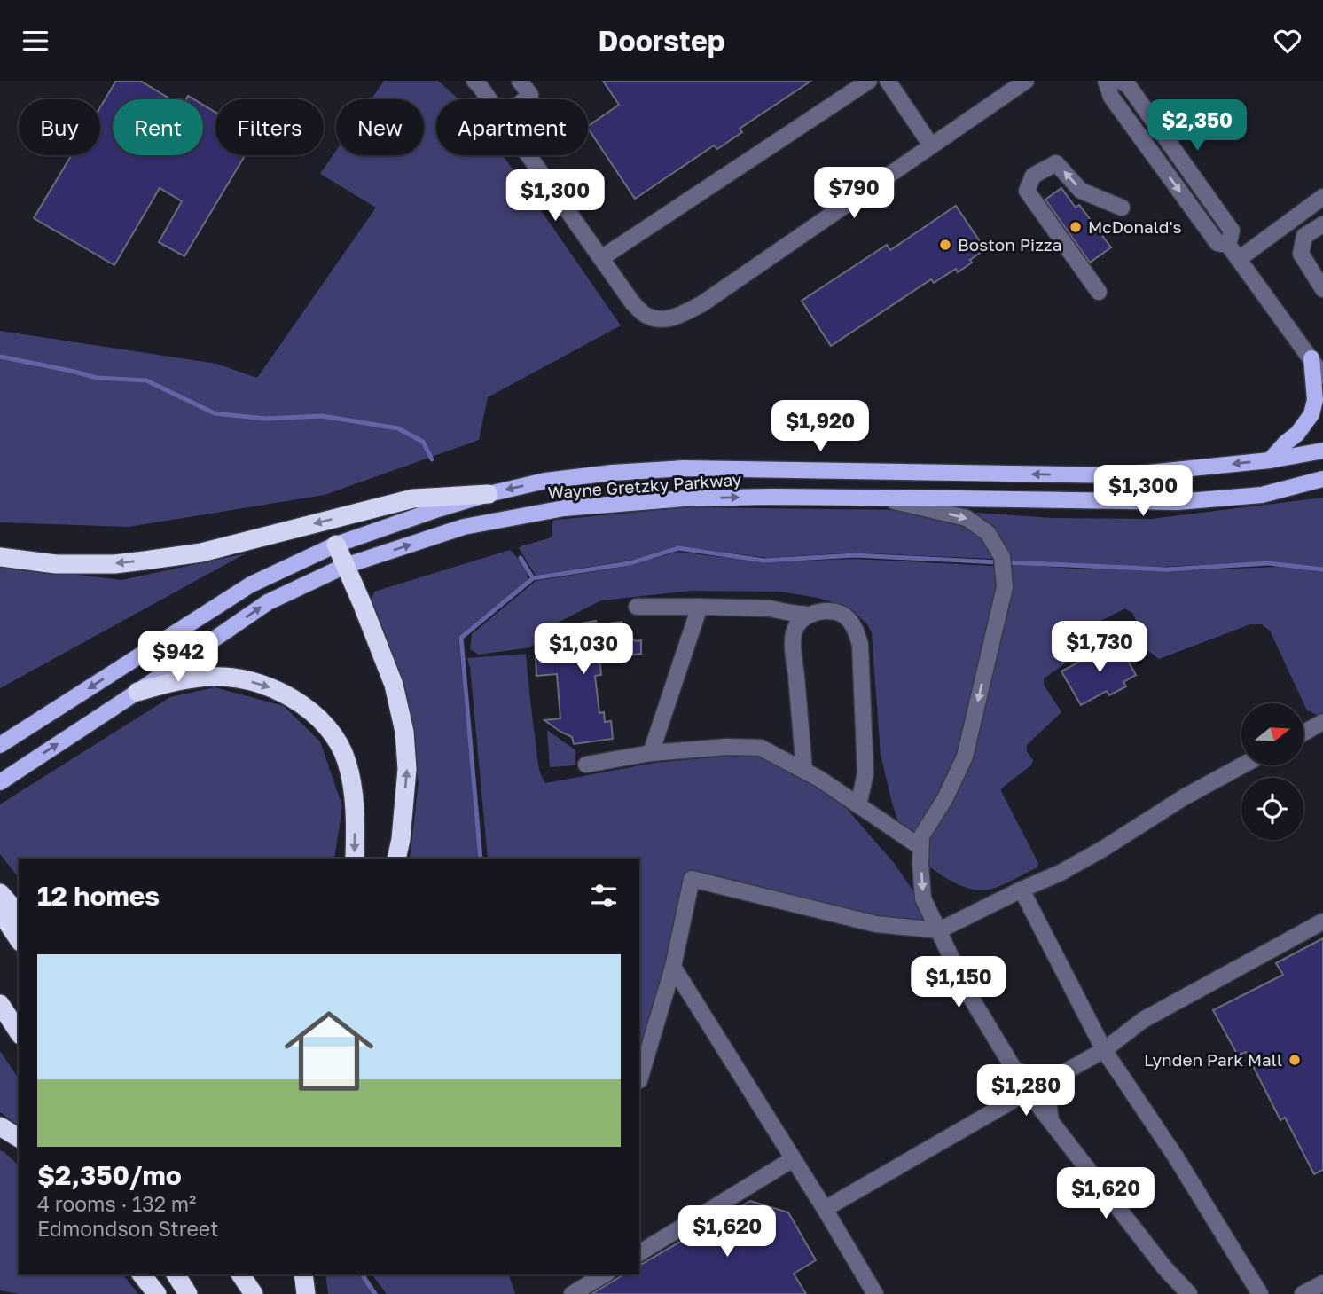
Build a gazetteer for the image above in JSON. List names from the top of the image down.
{
  "streets": {
    "main road": ["Wayne Gretzky Parkway"]
  },
  "places": ["McDonald's", "Boston Pizza", "Lynden Park Mall"],
  "north": "right",
  "page": {
    "header": "Doorstep",
    "price": [
      "$2,350",
      "$790",
      "$1,300",
      "$1,920",
      "$1,300",
      "$1,730",
      "$1,030",
      "$942",
      "$1,150",
      "$1,280",
      "$1,620",
      "$1,620"
    ],
    "chip": [
      "Buy",
      "Rent",
      "Filters",
      "New",
      "Apartment"
    ],
    "heading": "12 homes",
    "list": [
      {
        "name": "$2,350/mo",
        "note": "4 rooms · 132 m² · Edmondson Street"
      }
    ]
  }
}
